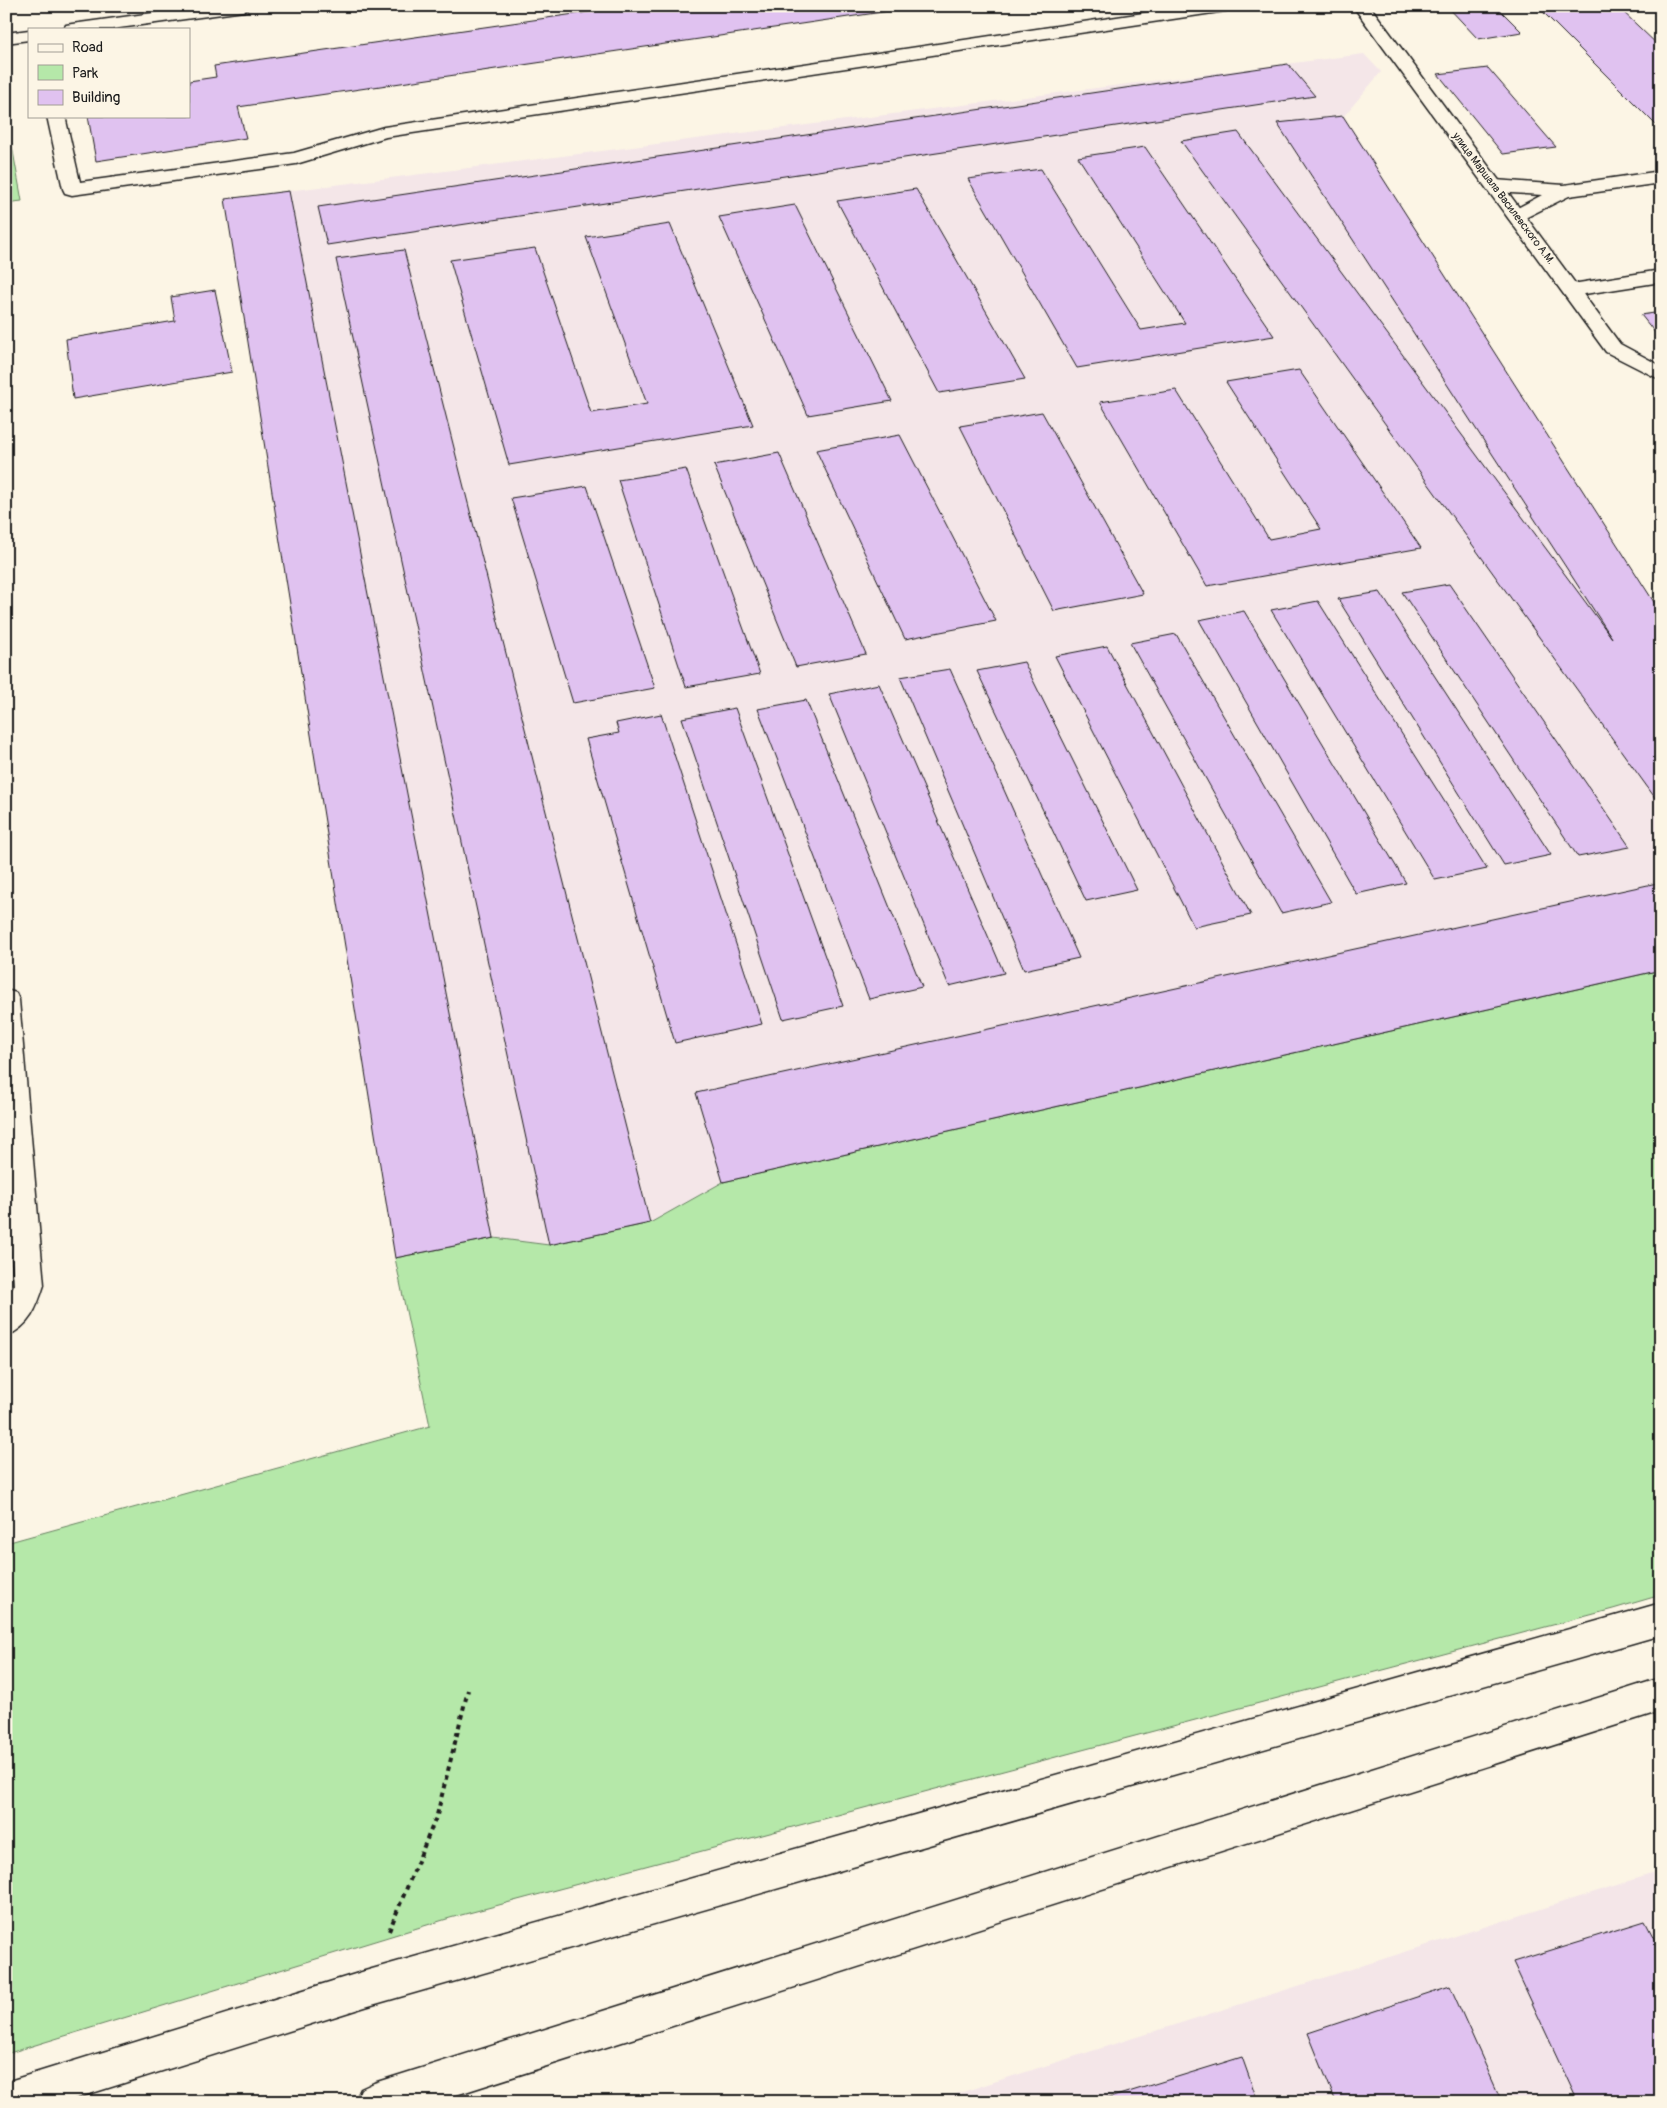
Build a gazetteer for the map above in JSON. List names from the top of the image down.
{
  "streets": {
    "street": ["улица Маршала Василевского А.М."]
  },
  "legend": ["Road", "Park", "Building"]
}
